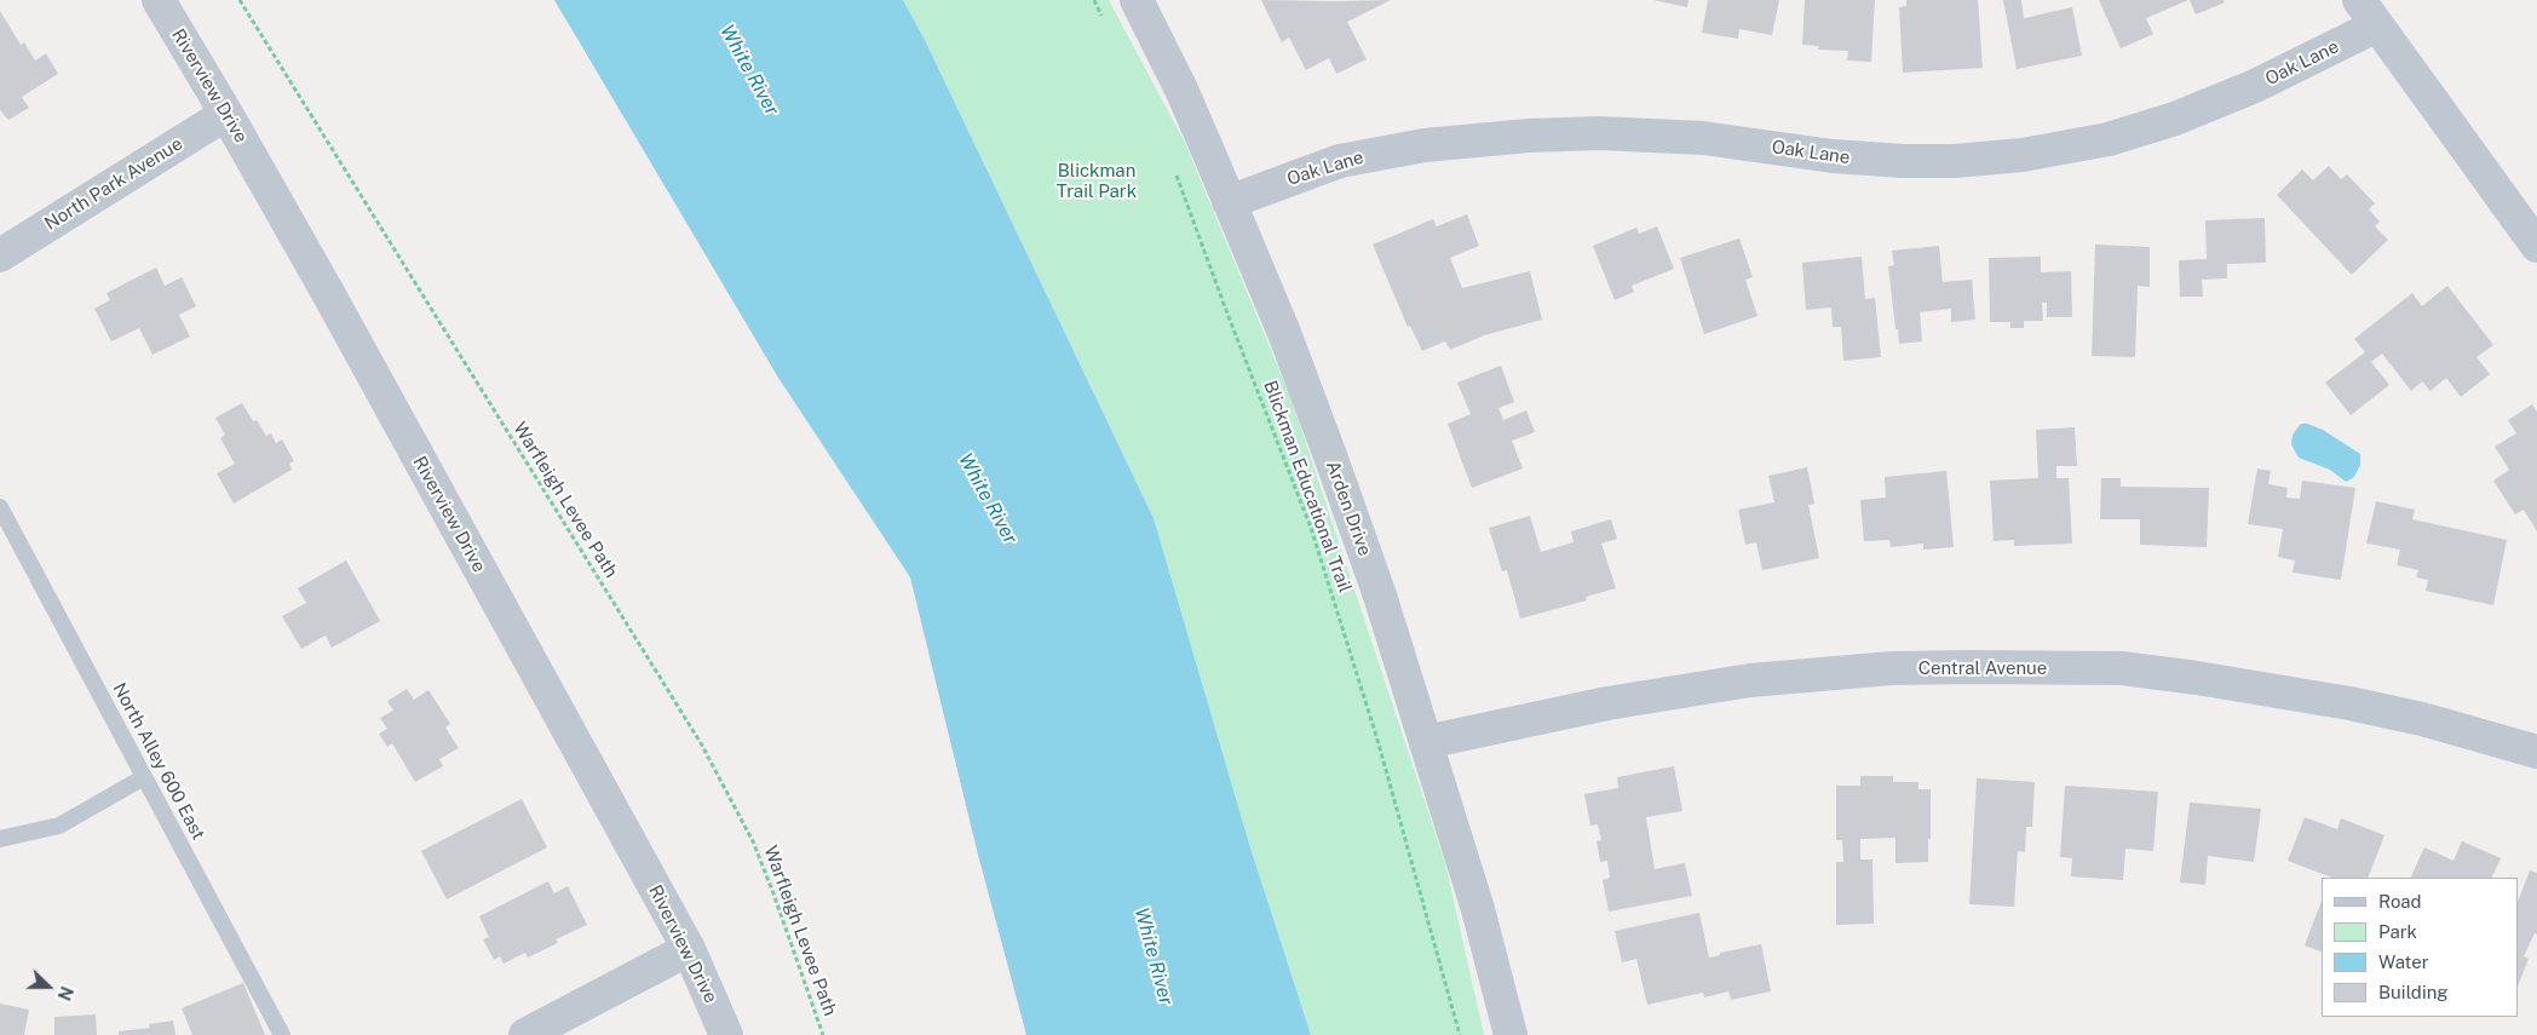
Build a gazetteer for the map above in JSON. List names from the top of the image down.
{
  "streets": {
    "street": [
      "Oak Lane",
      "Riverview Drive",
      "North Park Avenue",
      "Arden Drive",
      "Central Avenue"
    ],
    "lane": ["North Alley 600 East"],
    "path": ["Blickman Educational Trail", "Warfleigh Levee Path"]
  },
  "crossings": [
    ["Oak Lane", "Arden Drive"],
    ["Riverview Drive", "North Park Avenue"],
    ["Arden Drive", "Central Avenue"]
  ],
  "water": ["White River"],
  "parks": ["Blickman Trail Park"],
  "legend": [
    "Road",
    "Park",
    "Water",
    "Building"
  ],
  "north": "right"
}
